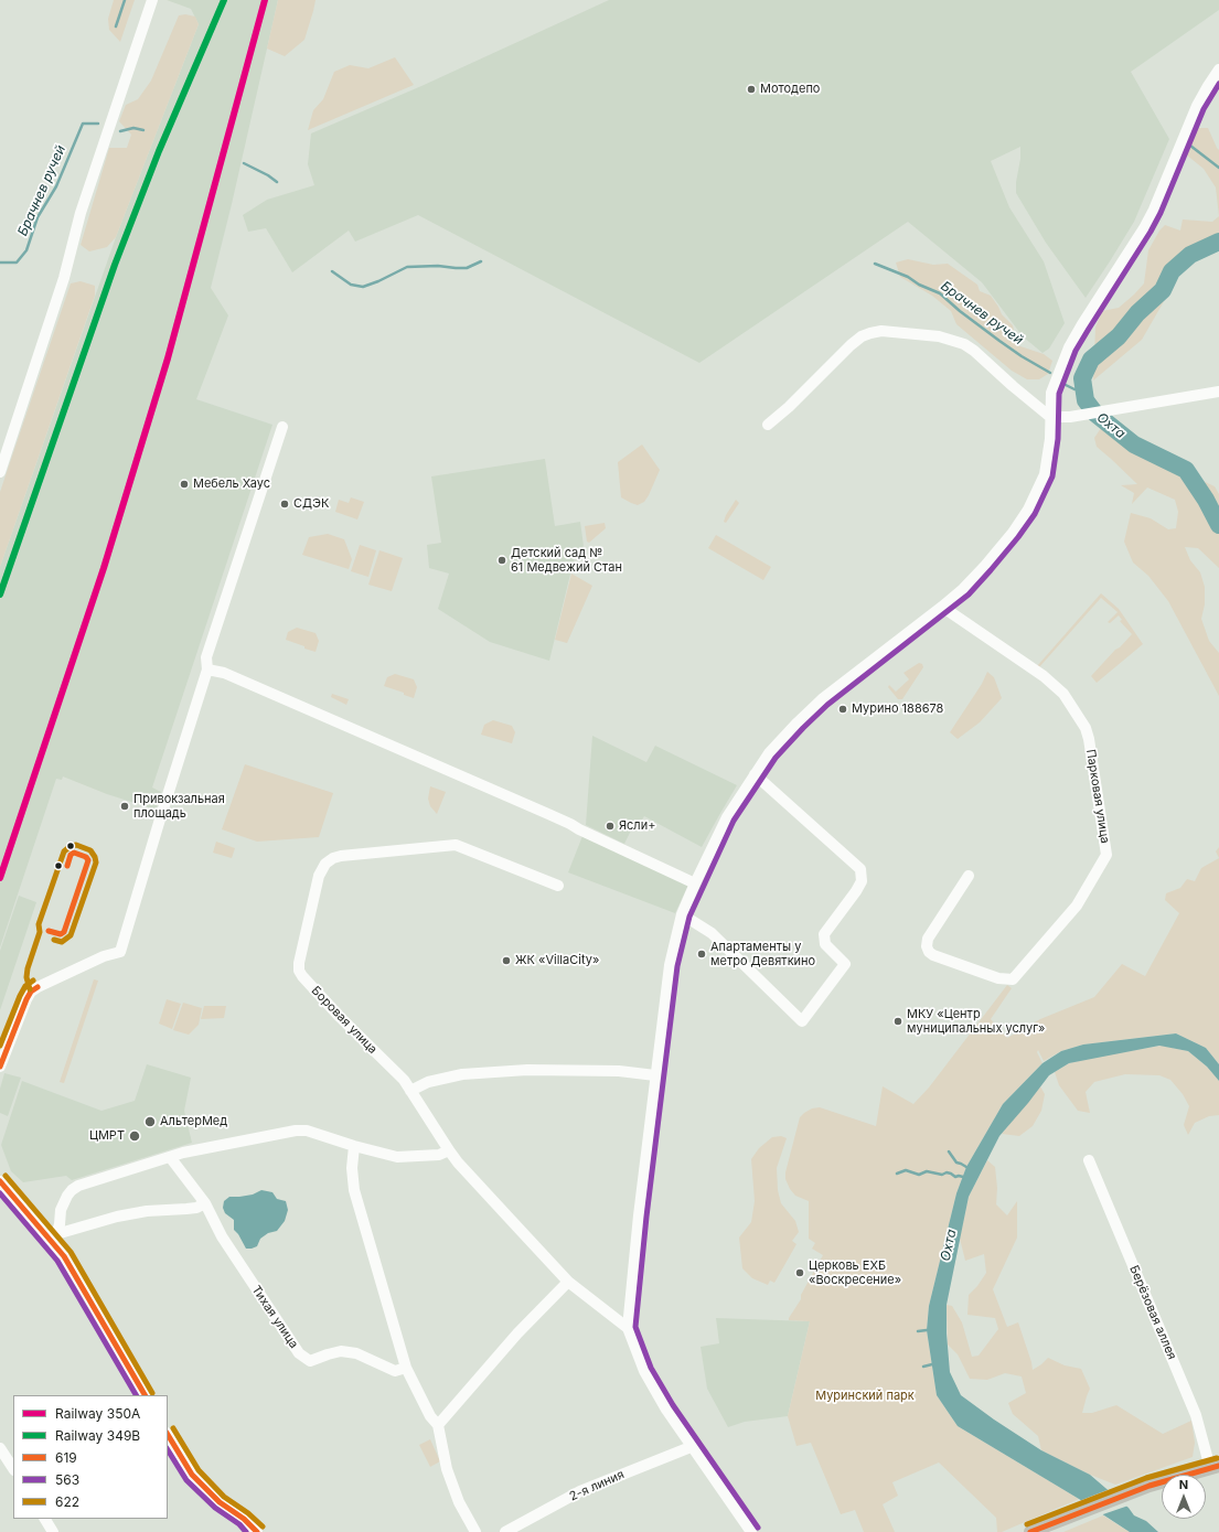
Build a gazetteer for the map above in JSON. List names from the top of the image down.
{
  "streets": {
    "street": [
      "Парковая улица",
      "Боровая улица",
      "Берёзовая аллея",
      "Тихая улица",
      "2-я линия"
    ]
  },
  "water": ["Брачнев ручей", "Охта"],
  "parks": ["Муринский парк"],
  "places": [
    "Мотодепо",
    "Мебель Хаус",
    "СДЭК",
    "Детский сад № 61 Медвежий Стан",
    "Мурино 188678",
    "Привокзальная площадь",
    "Ясли+",
    "Апартаменты у метро Девяткино",
    "ЖК «VillaCity»",
    "МКУ «Центр муниципальных услуг»",
    "АльтерМед",
    "ЦМРТ",
    "Церковь ЕХБ «Воскресение»"
  ],
  "lines": [
    "rail line 350А",
    "rail line 349В",
    "transit line 563",
    "transit line 622",
    "transit line 619"
  ],
  "legend": [
    "Railway 350А",
    "Railway 349В",
    "619",
    "563",
    "622"
  ],
  "north": "top"
}
